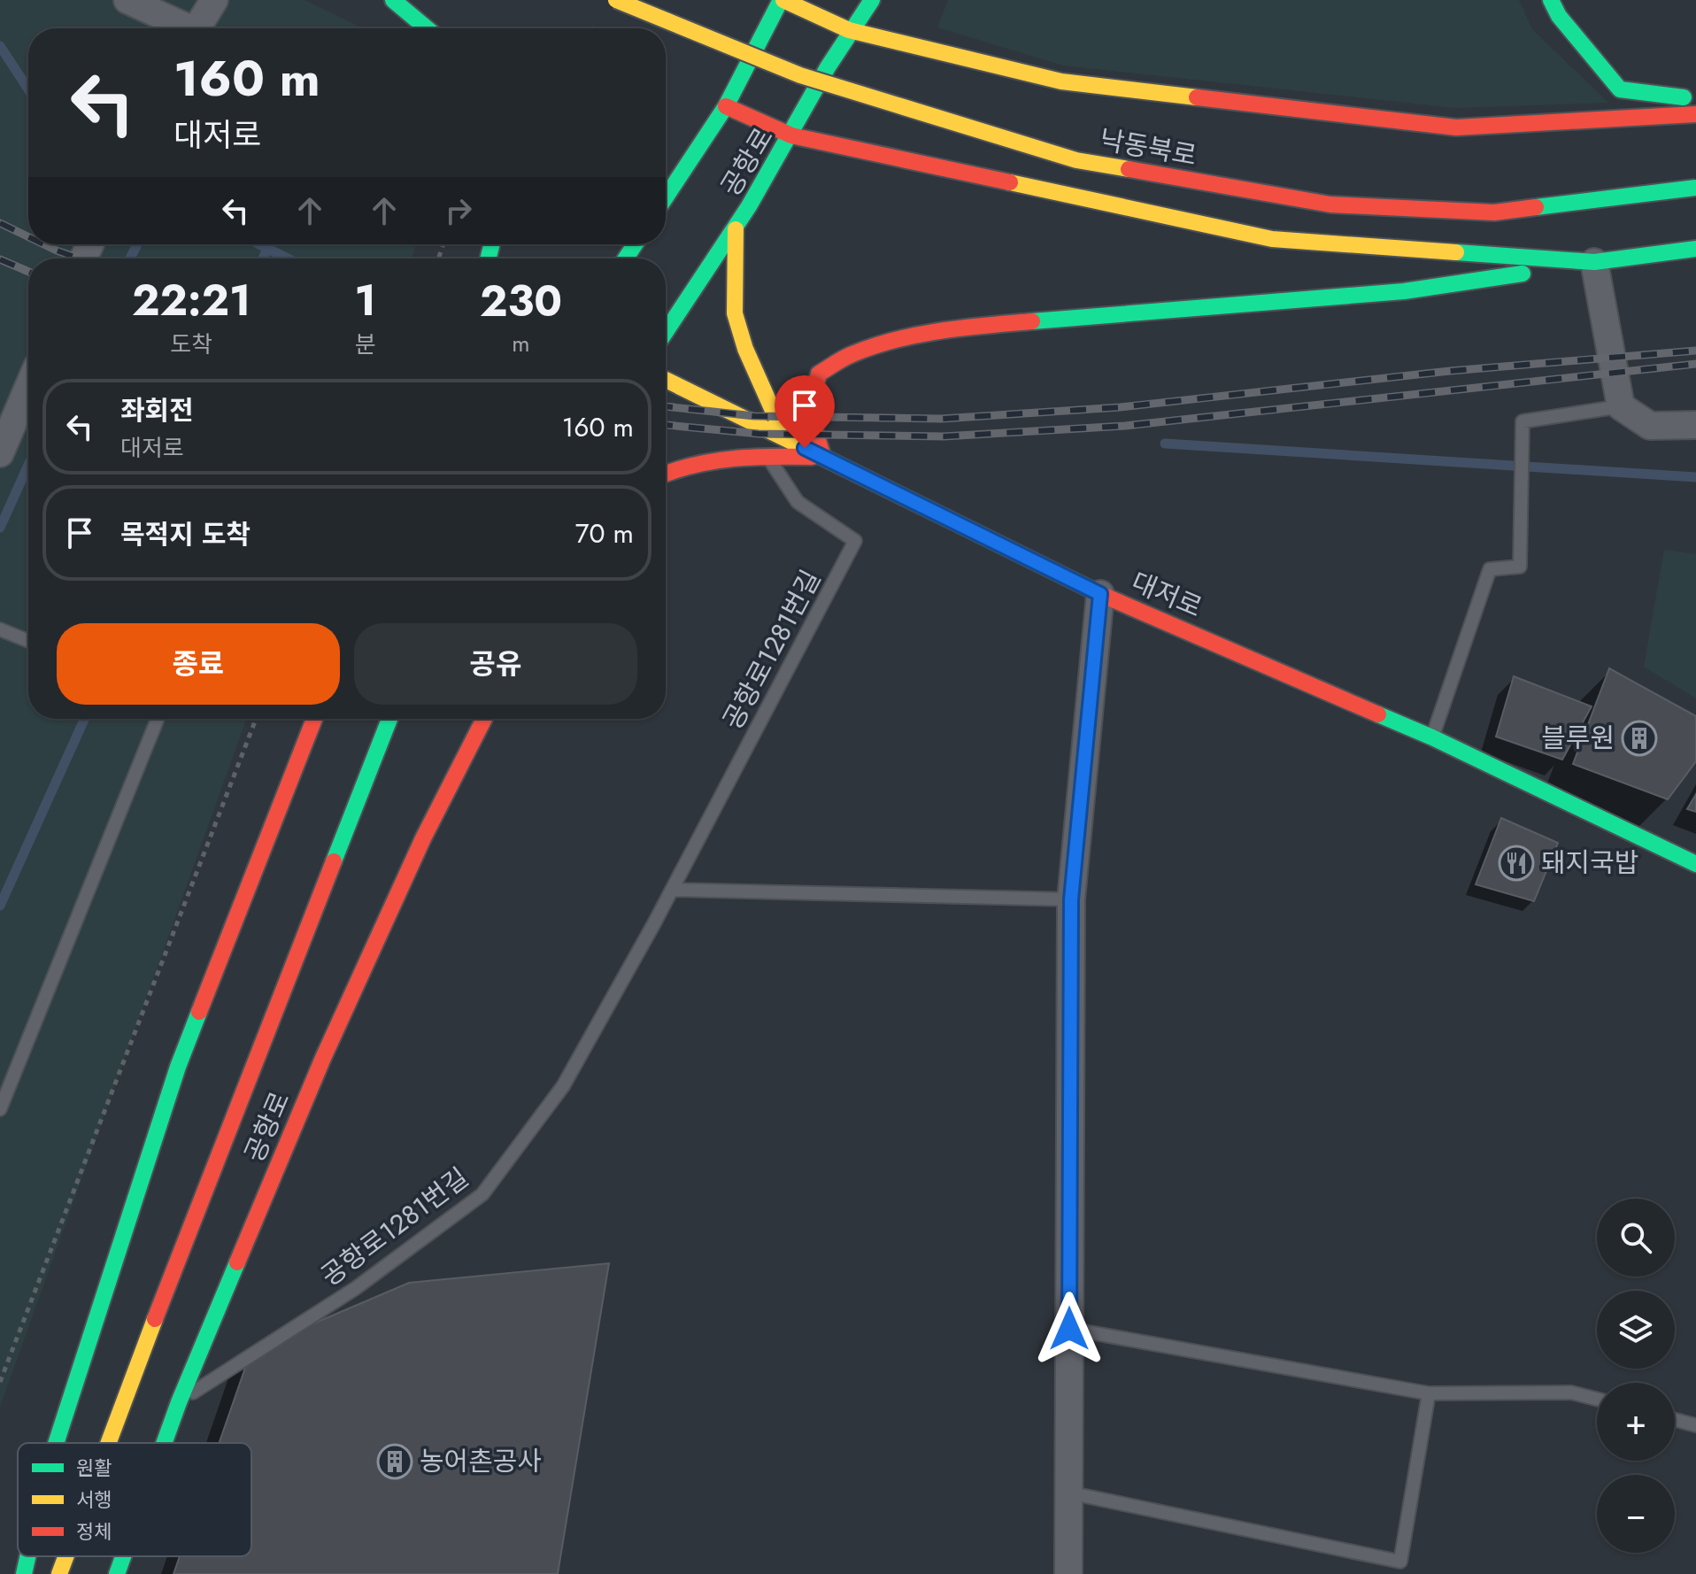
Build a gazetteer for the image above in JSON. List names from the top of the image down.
{
  "streets": {
    "main road": ["낙동북로", "공항로", "대저로"],
    "lane": ["공항로1281번길"]
  },
  "crossings": [
    ["공항로", "공항로1281번길"]
  ],
  "places": {
    "building": ["블루원", "농어촌공사"],
    "restaurant": ["돼지국밥"]
  },
  "legend": ["원활", "서행", "정체"],
  "page": {
    "turn": ["160 m", "대저로"],
    "eta": [
      "22:21",
      "도착",
      "1",
      "분",
      "230",
      "m"
    ],
    "list": [
      {
        "name": "좌회전",
        "note": "대저로",
        "value": "160 m"
      },
      {
        "name": "목적지 도착",
        "value": "70 m"
      }
    ],
    "buttons": ["종료", "공유"],
    "map_buttons": ["+", "−"]
  }
}
